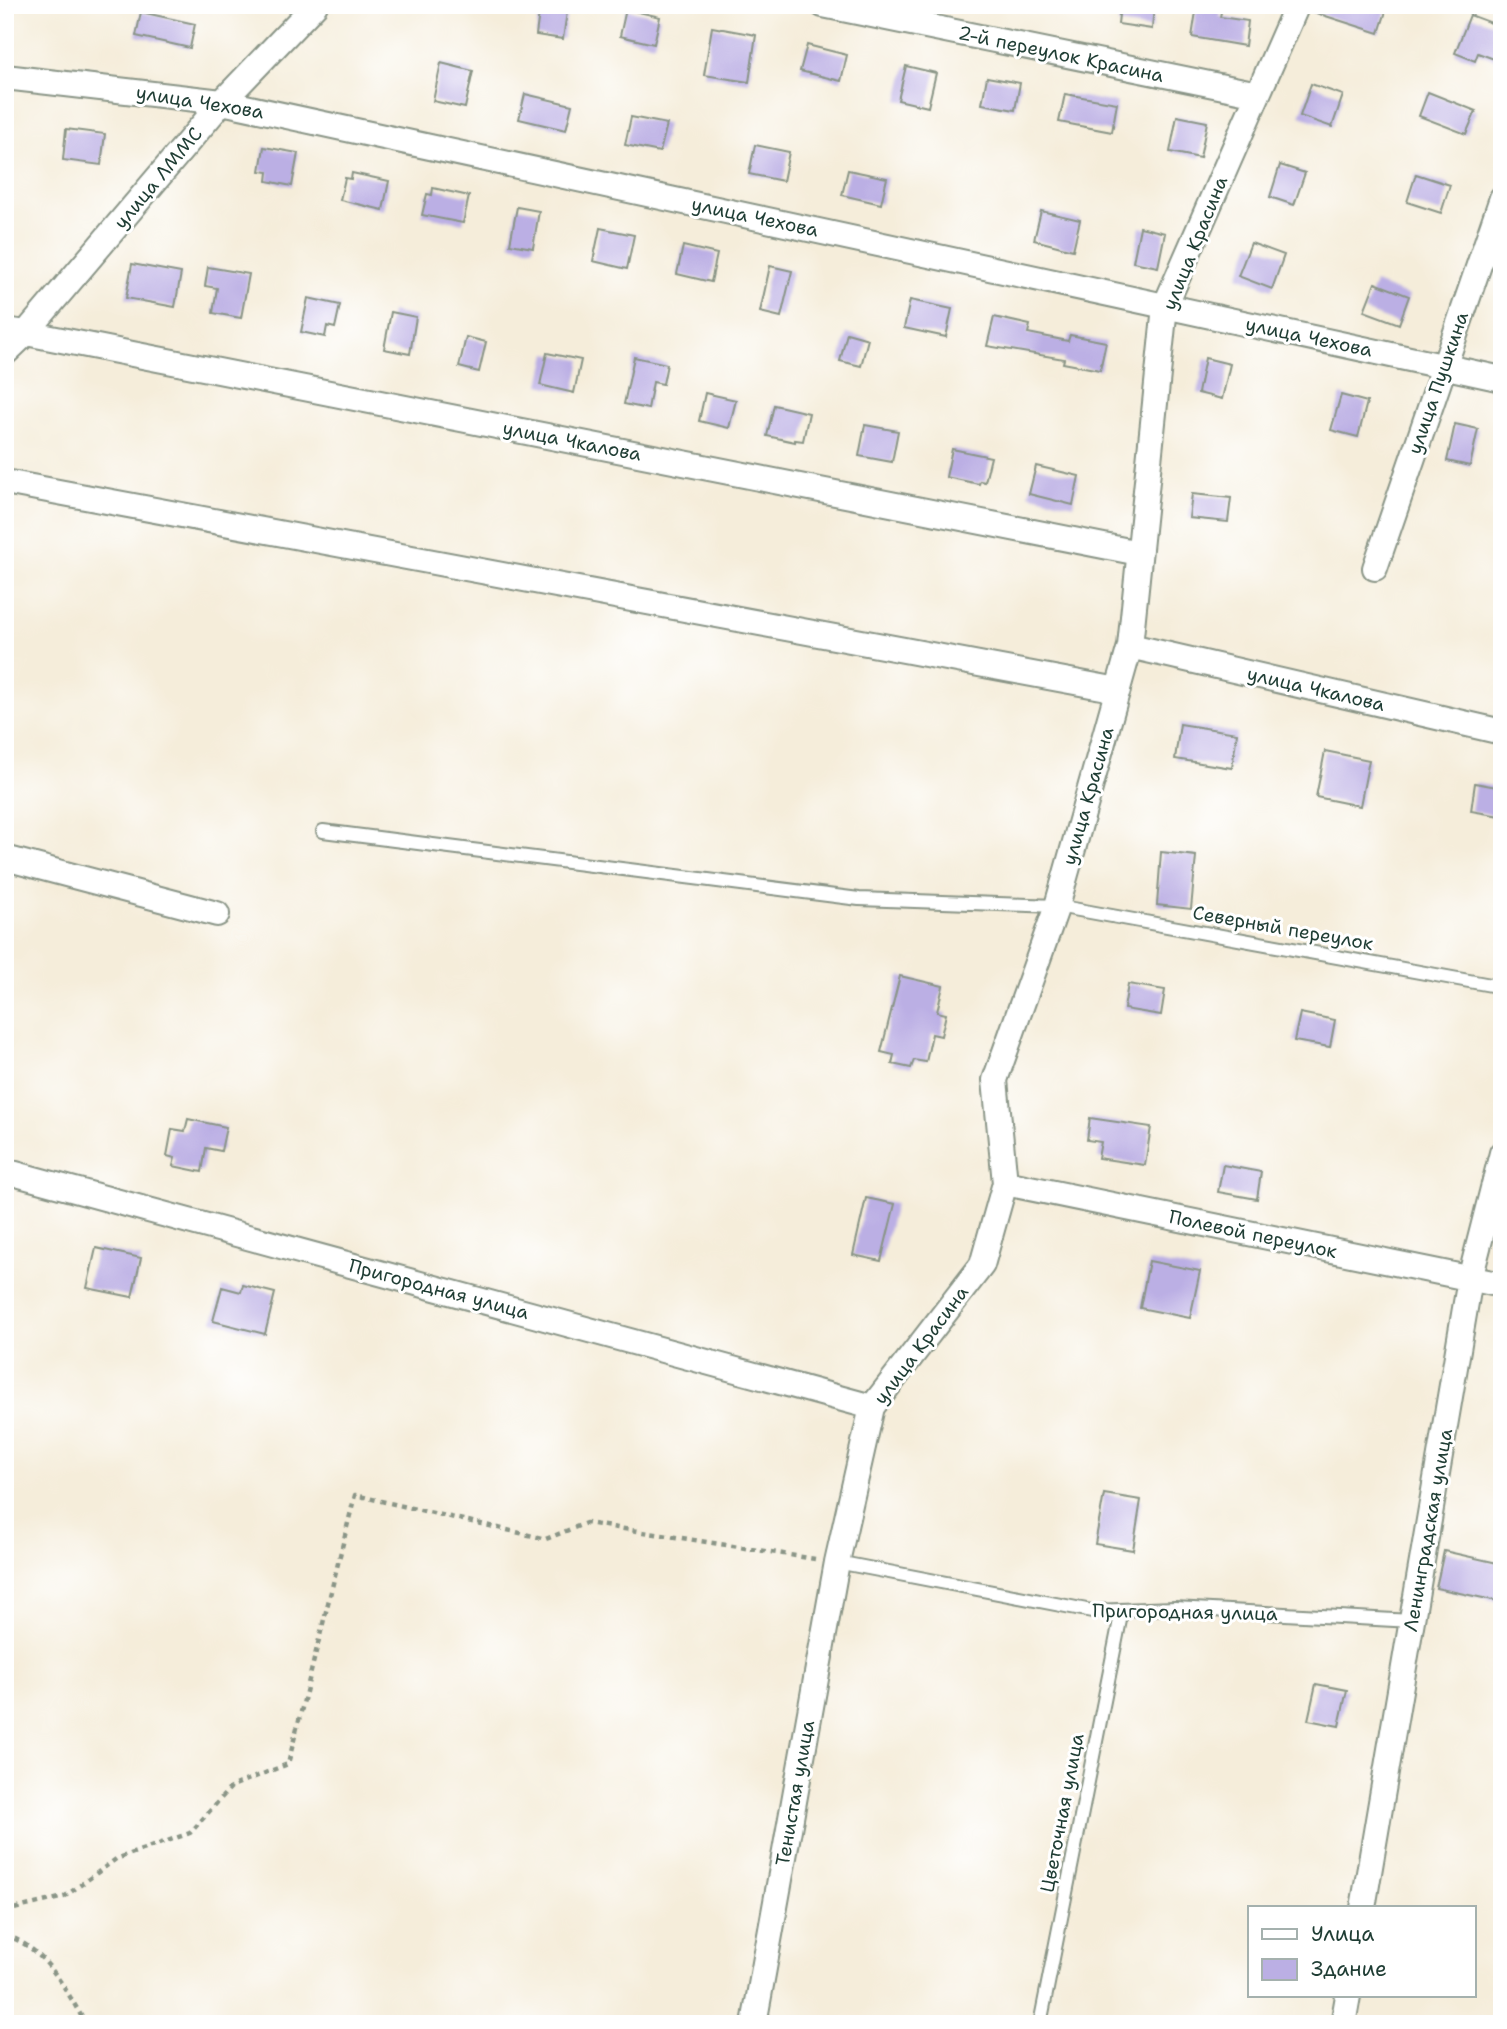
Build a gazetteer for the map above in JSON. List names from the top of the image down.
{
  "streets": {
    "street": [
      "2-й переулок Красина",
      "улица Чехова",
      "улица ЛММС",
      "улица Красина",
      "улица Пушкина",
      "улица Чкалова",
      "Полевой переулок",
      "Пригородная улица",
      "Ленинградская улица",
      "Тенистая улица"
    ],
    "lane": ["Северный переулок", "Цветочная улица"]
  },
  "crossings": [
    ["2-й переулок Красина", "улица Красина"],
    ["улица Чехова", "улица ЛММС"],
    ["улица Чехова", "улица Красина"],
    ["улица Чехова", "улица Пушкина"],
    ["улица ЛММС", "улица Чкалова"],
    ["улица Красина", "улица Чкалова"],
    ["улица Красина", "Северный переулок"],
    ["улица Красина", "Полевой переулок"],
    ["улица Красина", "Пригородная улица"],
    ["улица Красина", "Тенистая улица"],
    ["Полевой переулок", "Ленинградская улица"],
    ["Пригородная улица", "Ленинградская улица"],
    ["Пригородная улица", "Тенистая улица"],
    ["Пригородная улица", "Цветочная улица"]
  ],
  "legend": ["Улица", "Здание"]
}
